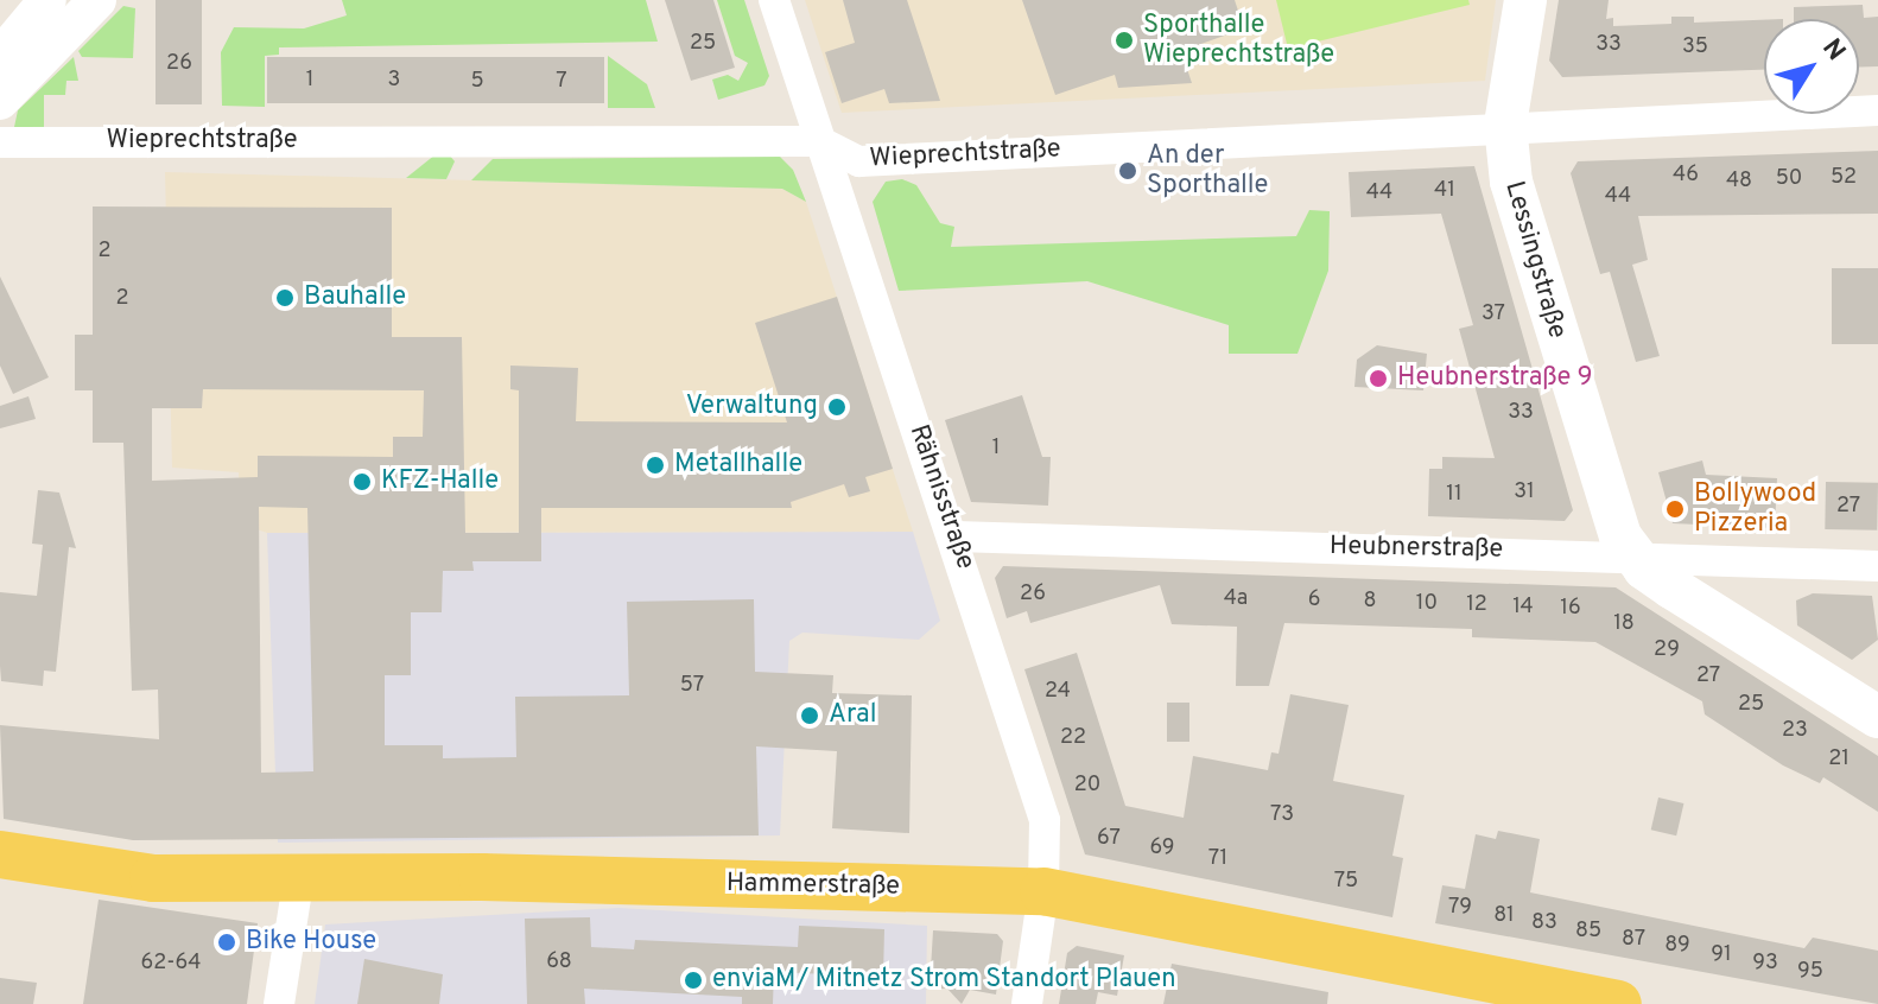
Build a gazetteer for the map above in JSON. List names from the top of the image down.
{
  "streets": {
    "main road": ["Lessingstraße", "Hammerstraße"],
    "street": ["Wieprechtstraße", "Rähnisstraße", "Heubnerstraße"]
  },
  "crossings": [
    ["Wieprechtstraße", "Lessingstraße"],
    ["Wieprechtstraße", "Rähnisstraße"],
    ["Lessingstraße", "Heubnerstraße"],
    ["Rähnisstraße", "Heubnerstraße"],
    ["Rähnisstraße", "Hammerstraße"]
  ],
  "places": [
    "Sporthalle Wieprechtstraße",
    "An der Sporthalle",
    "Bauhalle",
    "Heubnerstraße 9",
    "Verwaltung",
    "Metallhalle",
    "KFZ-Halle",
    "Bollywood Pizzeria",
    "Aral",
    "Bike House",
    "enviaM/ Mitnetz Strom Standort Plauen"
  ],
  "house_numbers": [
    "25",
    "33",
    "35",
    "26",
    "1",
    "3",
    "5",
    "7",
    "46",
    "52",
    "50",
    "48",
    "41",
    "44",
    "44",
    "2",
    "2",
    "37",
    "33",
    "1",
    "31",
    "11",
    "27",
    "26",
    "4a",
    "6",
    "8",
    "10",
    "12",
    "14",
    "16",
    "18",
    "29",
    "27",
    "57",
    "24",
    "25",
    "23",
    "22",
    "21",
    "20",
    "73",
    "67",
    "69",
    "71",
    "75",
    "79",
    "81",
    "83",
    "85",
    "87",
    "89",
    "91",
    "68",
    "62-64",
    "93",
    "95"
  ],
  "north": "top right"
}
